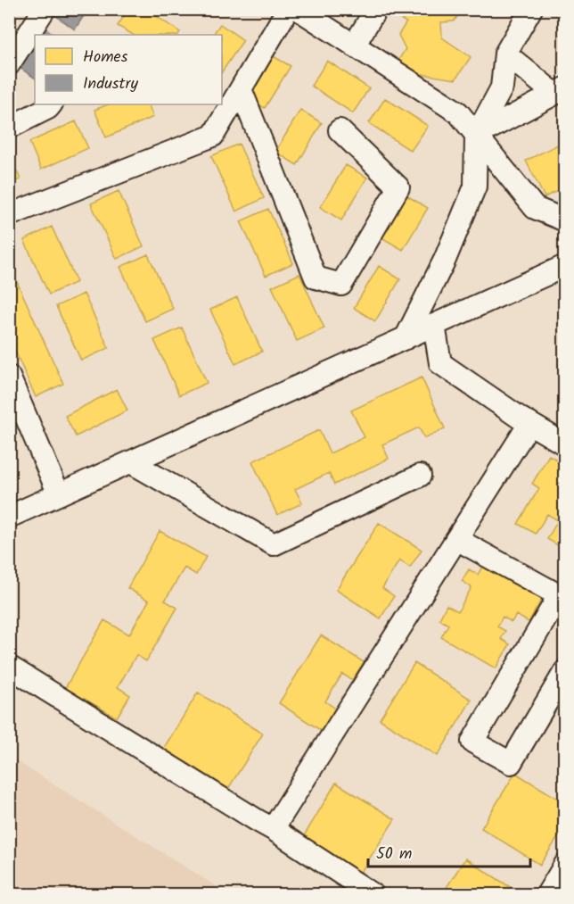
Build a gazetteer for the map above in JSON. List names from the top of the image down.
{
  "legend": ["Homes", "Industry"],
  "scale_bar": "50 m"
}
